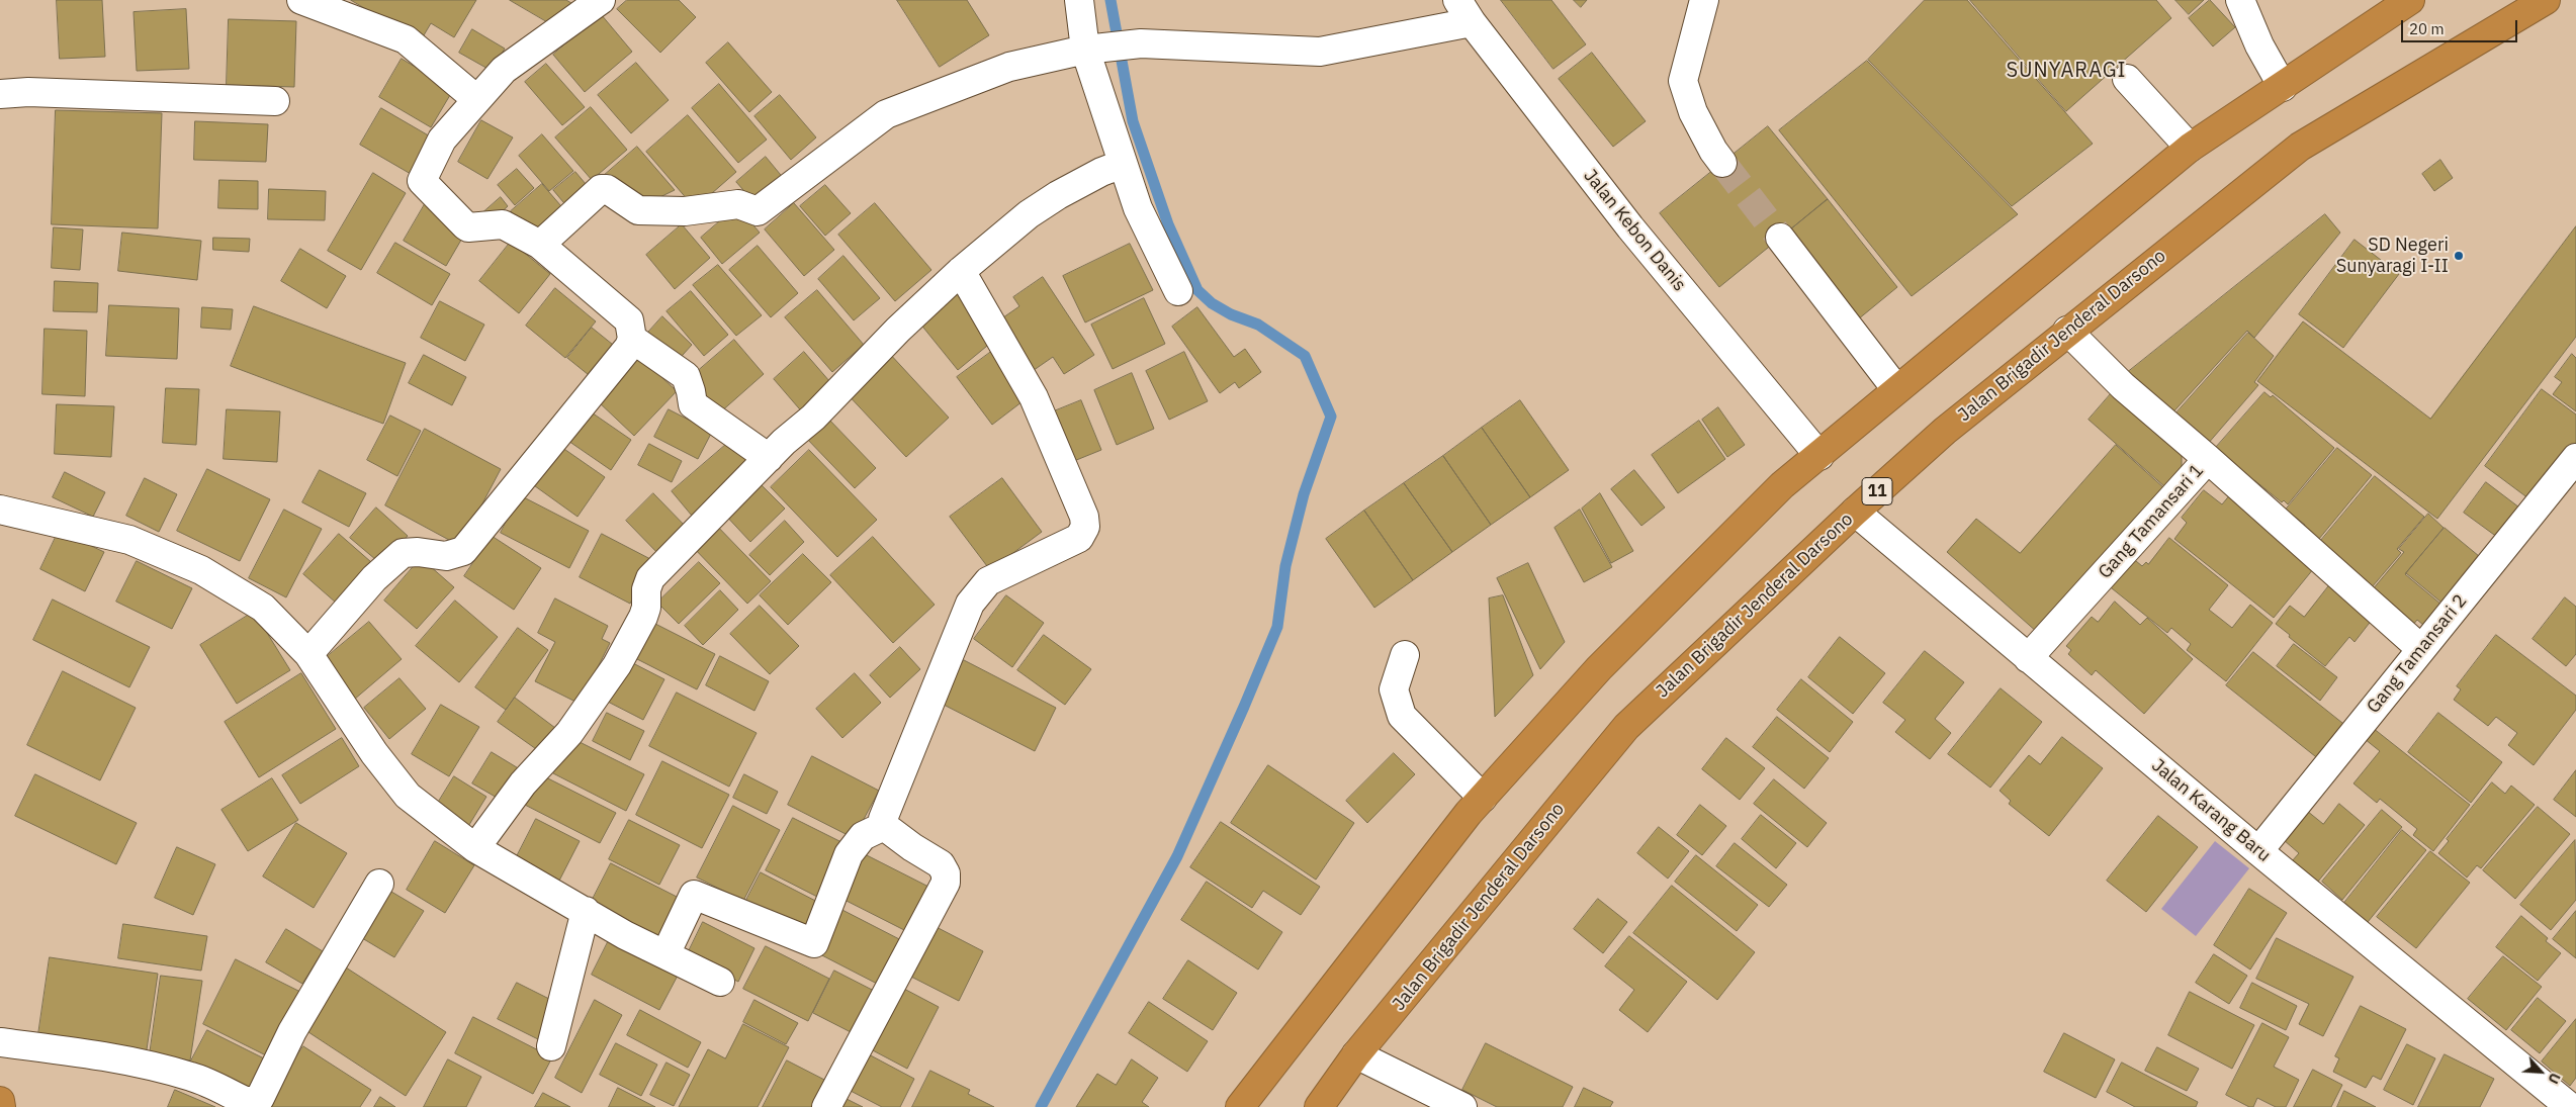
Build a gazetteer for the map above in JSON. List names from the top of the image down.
{
  "streets": {
    "highway": ["Jalan Brigadir Jenderal Darsono", "11"],
    "street": [
      "Jalan Kebon Danis",
      "Gang Tamansari 1",
      "Gang Tamansari 2",
      "Jalan Karang Baru"
    ]
  },
  "crossings": [
    ["Jalan Brigadir Jenderal Darsono", "Gang Tamansari 1"],
    ["Jalan Brigadir Jenderal Darsono", "Jalan Karang Baru"],
    ["Gang Tamansari 1", "Jalan Karang Baru"],
    ["Gang Tamansari 2", "Jalan Karang Baru"]
  ],
  "districts": ["SUNYARAGI"],
  "places": ["SD Negeri Sunyaragi I-II"],
  "scale_bar": "20 m",
  "north": "bottom right"
}
